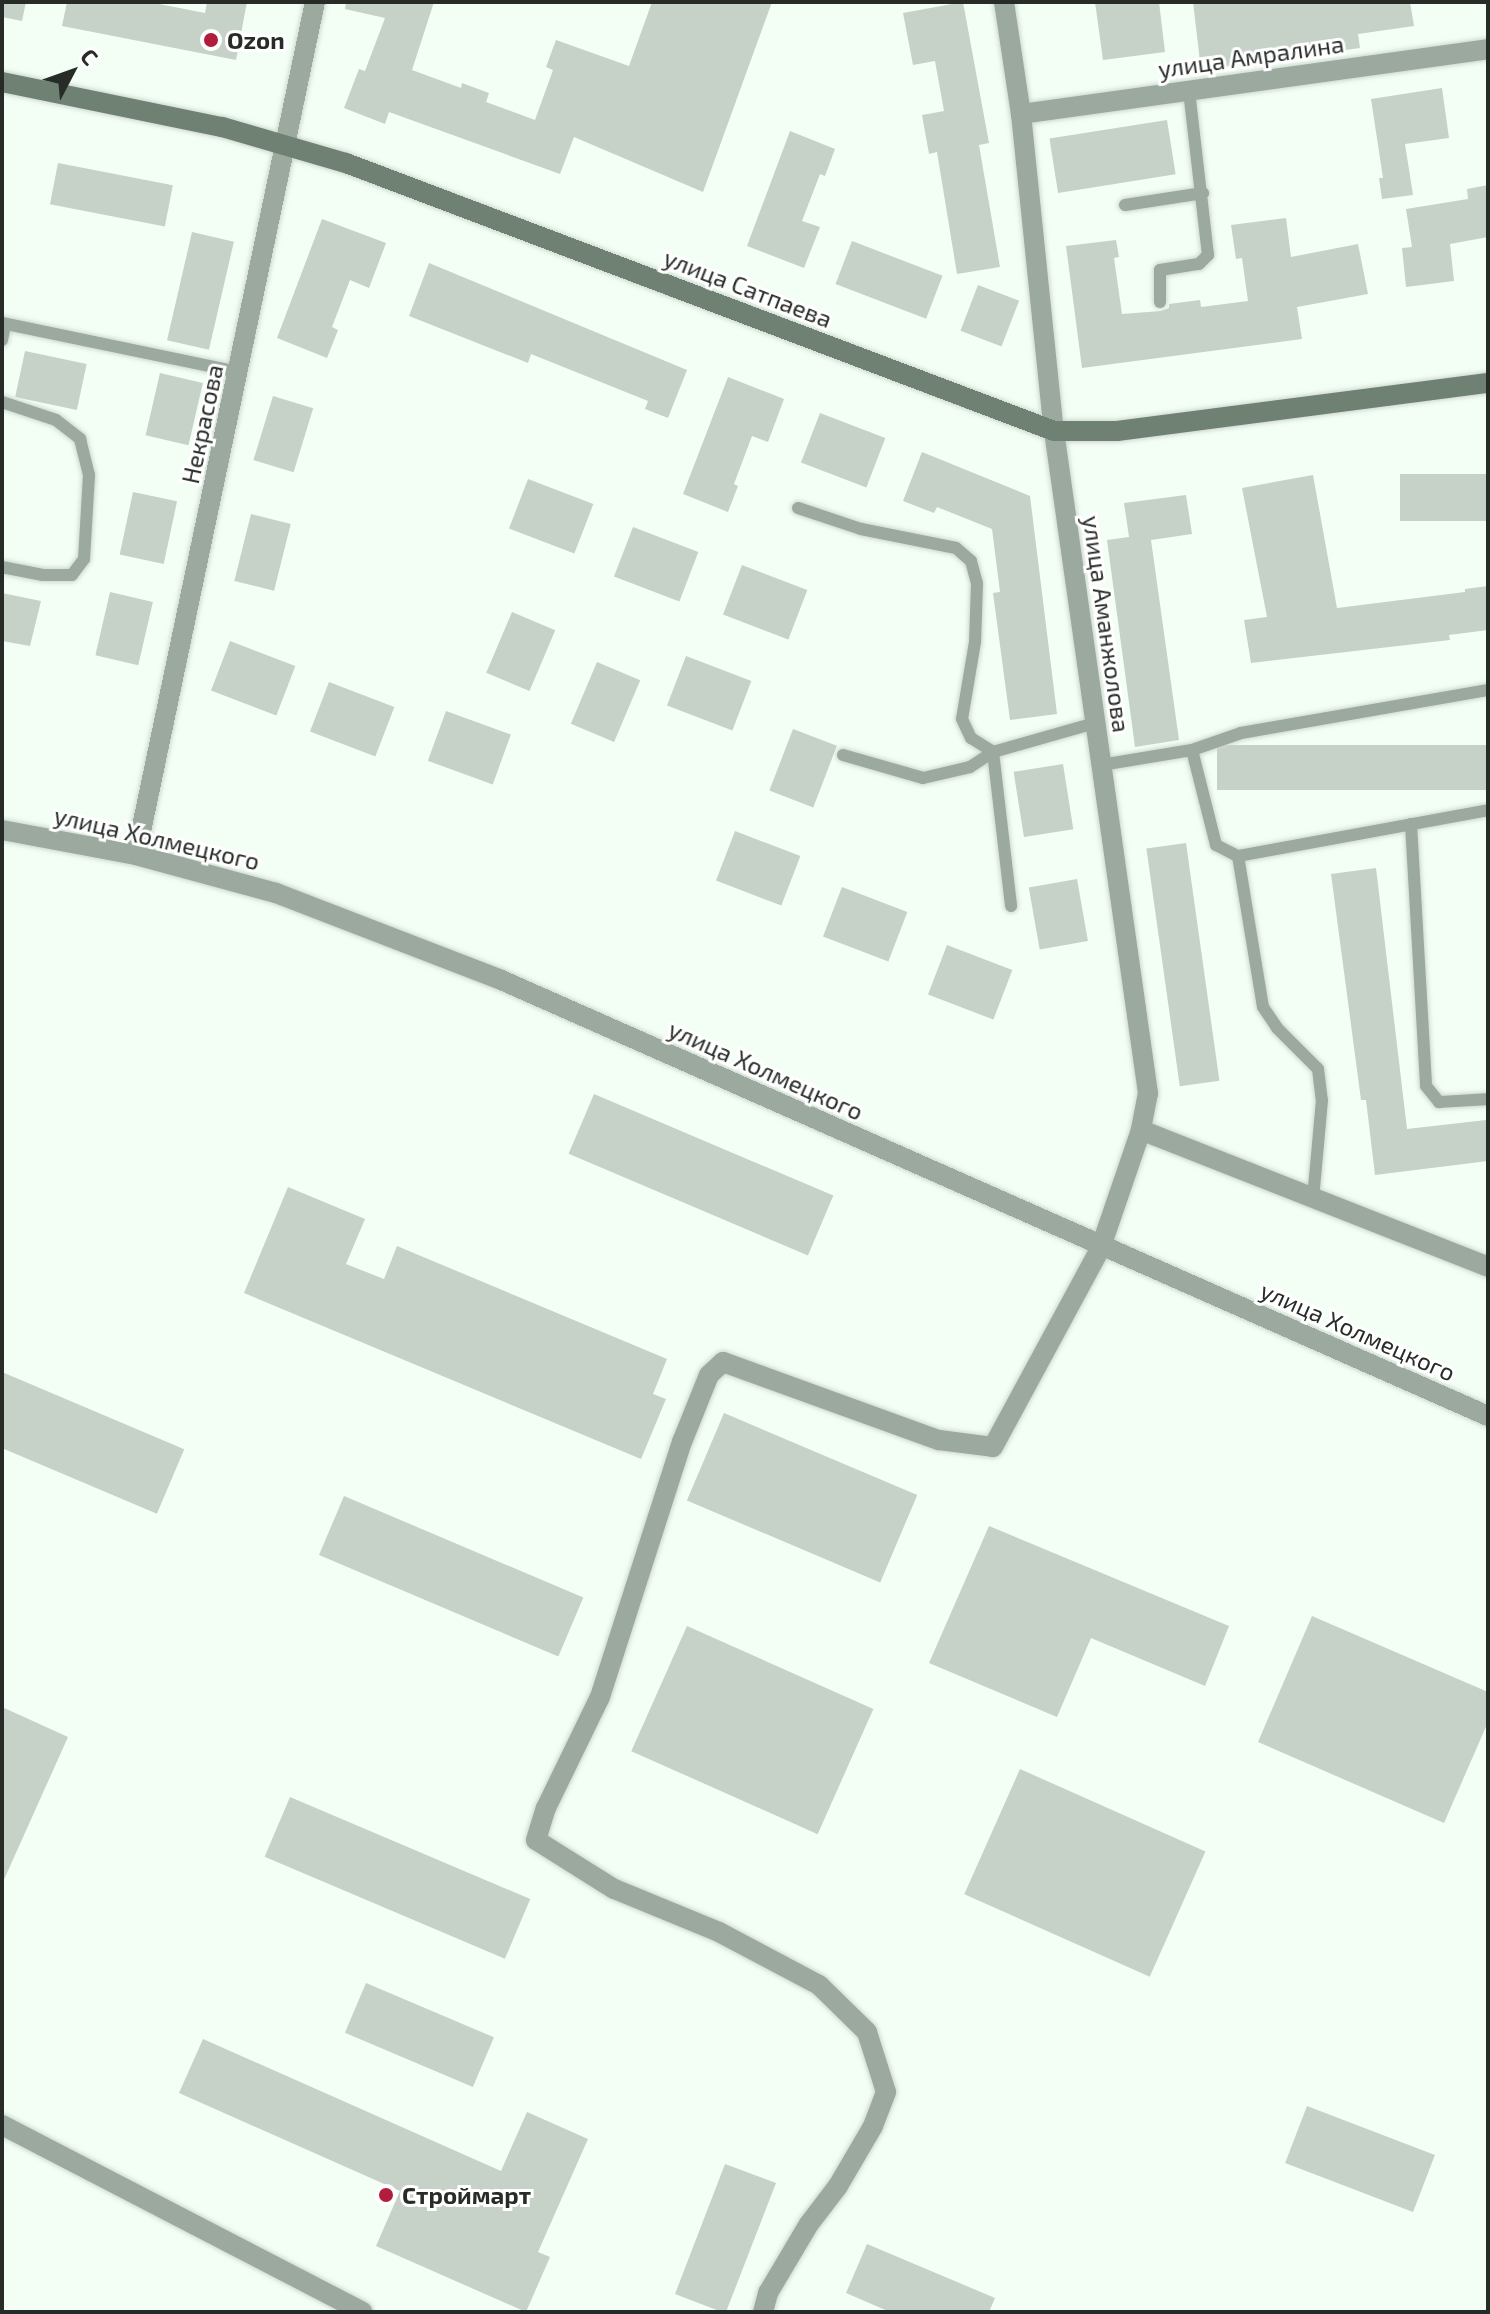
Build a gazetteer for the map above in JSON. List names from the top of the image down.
{
  "streets": {
    "main road": ["улица Сатпаева"],
    "street": [
      "улица Амралина",
      "Некрасова",
      "улица Аманжолова",
      "улица Холмецкого"
    ]
  },
  "crossings": [
    ["улица Амралина", "улица Аманжолова"],
    ["улица Сатпаева", "Некрасова"],
    ["улица Сатпаева", "улица Аманжолова"],
    ["Некрасова", "улица Холмецкого"],
    ["улица Аманжолова", "улица Холмецкого"]
  ],
  "places": ["Ozon", "Строймарт"],
  "north": "top right"
}
